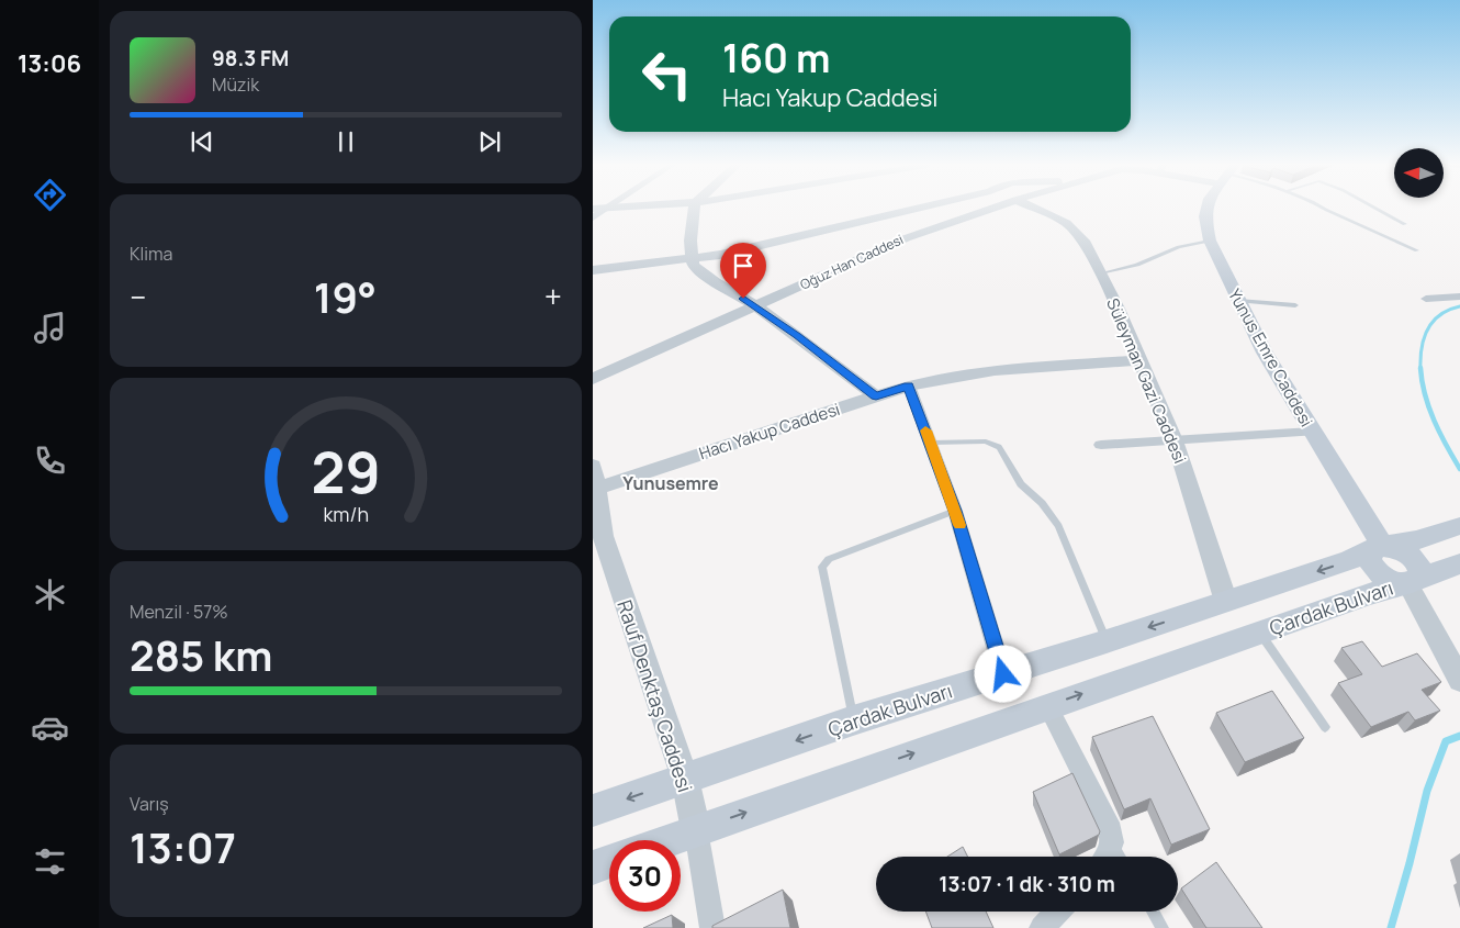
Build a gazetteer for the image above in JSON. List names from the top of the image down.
{
  "streets": {
    "main road": ["Yunus Emre Caddesi", "Çardak Bulvarı"],
    "street": [
      "Oğuz Han Caddesi",
      "Süleyman Gazi Caddesi",
      "Hacı Yakup Caddesi",
      "Rauf Denktaş Caddesi"
    ]
  },
  "crossings": [
    ["Yunus Emre Caddesi", "Çardak Bulvarı"],
    ["Süleyman Gazi Caddesi", "Hacı Yakup Caddesi"],
    ["Süleyman Gazi Caddesi", "Çardak Bulvarı"],
    ["Hacı Yakup Caddesi", "Rauf Denktaş Caddesi"],
    ["Çardak Bulvarı", "Rauf Denktaş Caddesi"]
  ],
  "districts": ["Yunusemre"],
  "north": "left",
  "page": {
    "tabs": "13:06",
    "turn": ["160 m", "Hacı Yakup Caddesi"],
    "song": ["98.3 FM", "Müzik"],
    "tile": [
      "Klima",
      ["Menzil · 57%", "285 km"],
      ["Varış", "13:07"]
    ],
    "heat": ["−", "19°", "+"],
    "limit": "30",
    "trip": "13:07 · 1 dk · 310 m",
    "gauge": ["29", "km/h"]
  }
}
